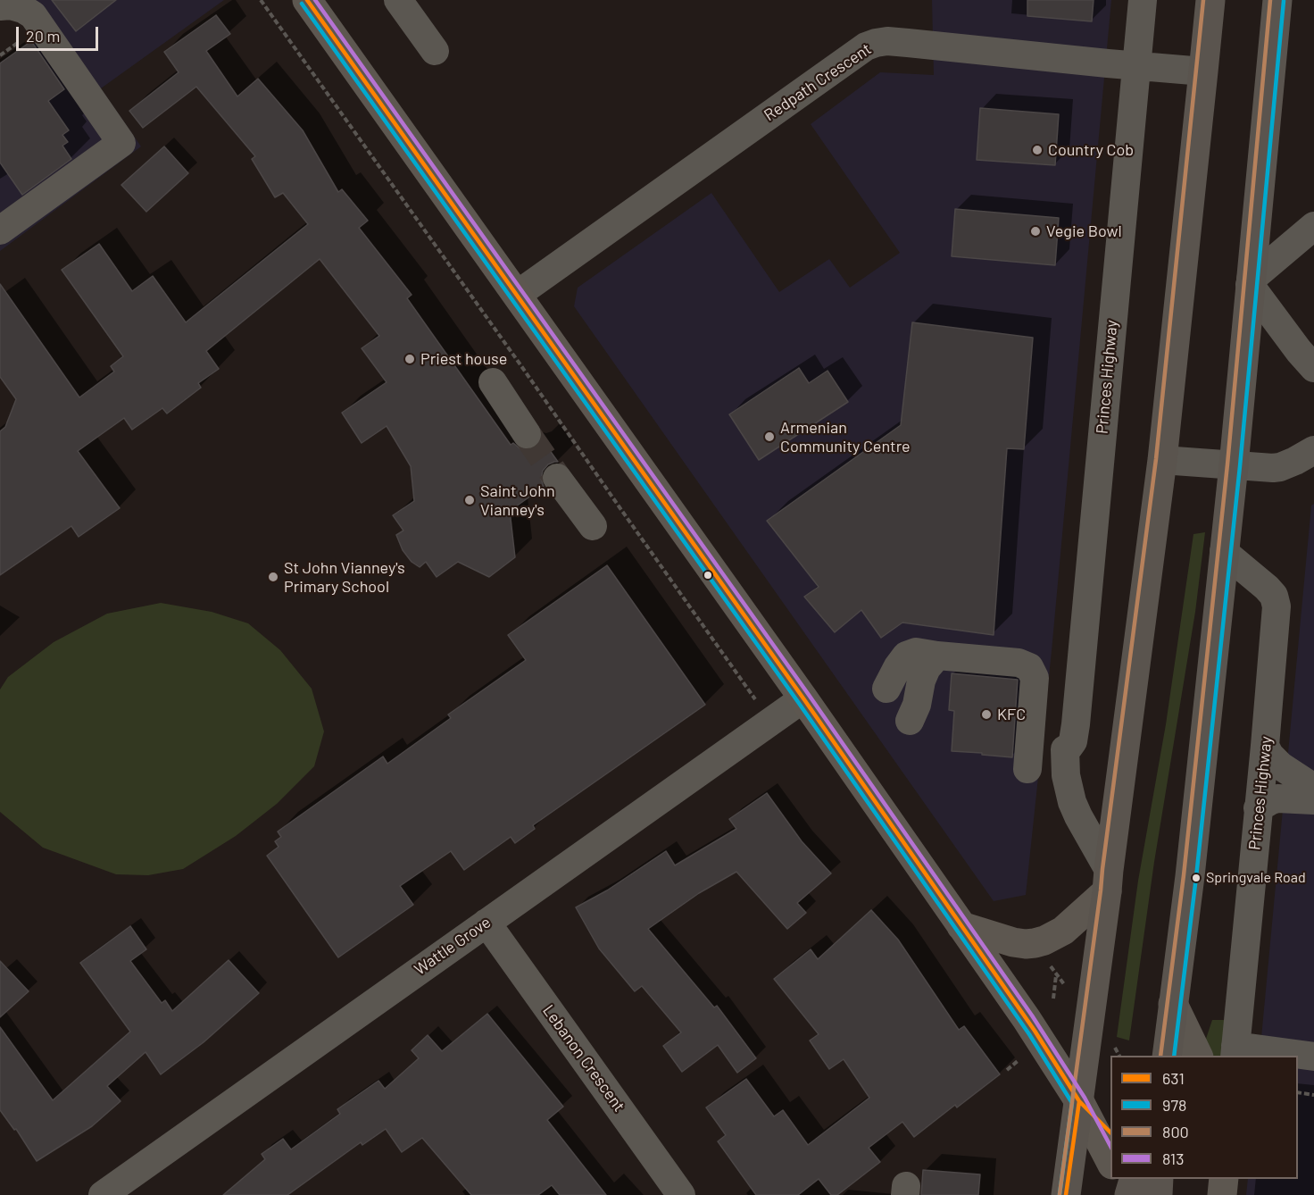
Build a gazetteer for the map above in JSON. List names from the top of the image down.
{
  "streets": {
    "street": [
      "Redpath Crescent",
      "Princes Highway",
      "Wattle Grove",
      "Lebanon Crescent"
    ]
  },
  "crossings": [
    ["Redpath Crescent", "Princes Highway"],
    ["Wattle Grove", "Lebanon Crescent"]
  ],
  "places": [
    "Country Cob",
    "Vegie Bowl",
    "Priest house",
    "Armenian Community Centre",
    "Saint John Vianney's",
    "St John Vianney's Primary School",
    "KFC",
    "Springvale Road"
  ],
  "lines": [
    "transit line 631",
    "transit line 800",
    "transit line 813",
    "transit line 978"
  ],
  "legend": [
    "631",
    "978",
    "800",
    "813"
  ],
  "scale_bar": "20 m"
}
